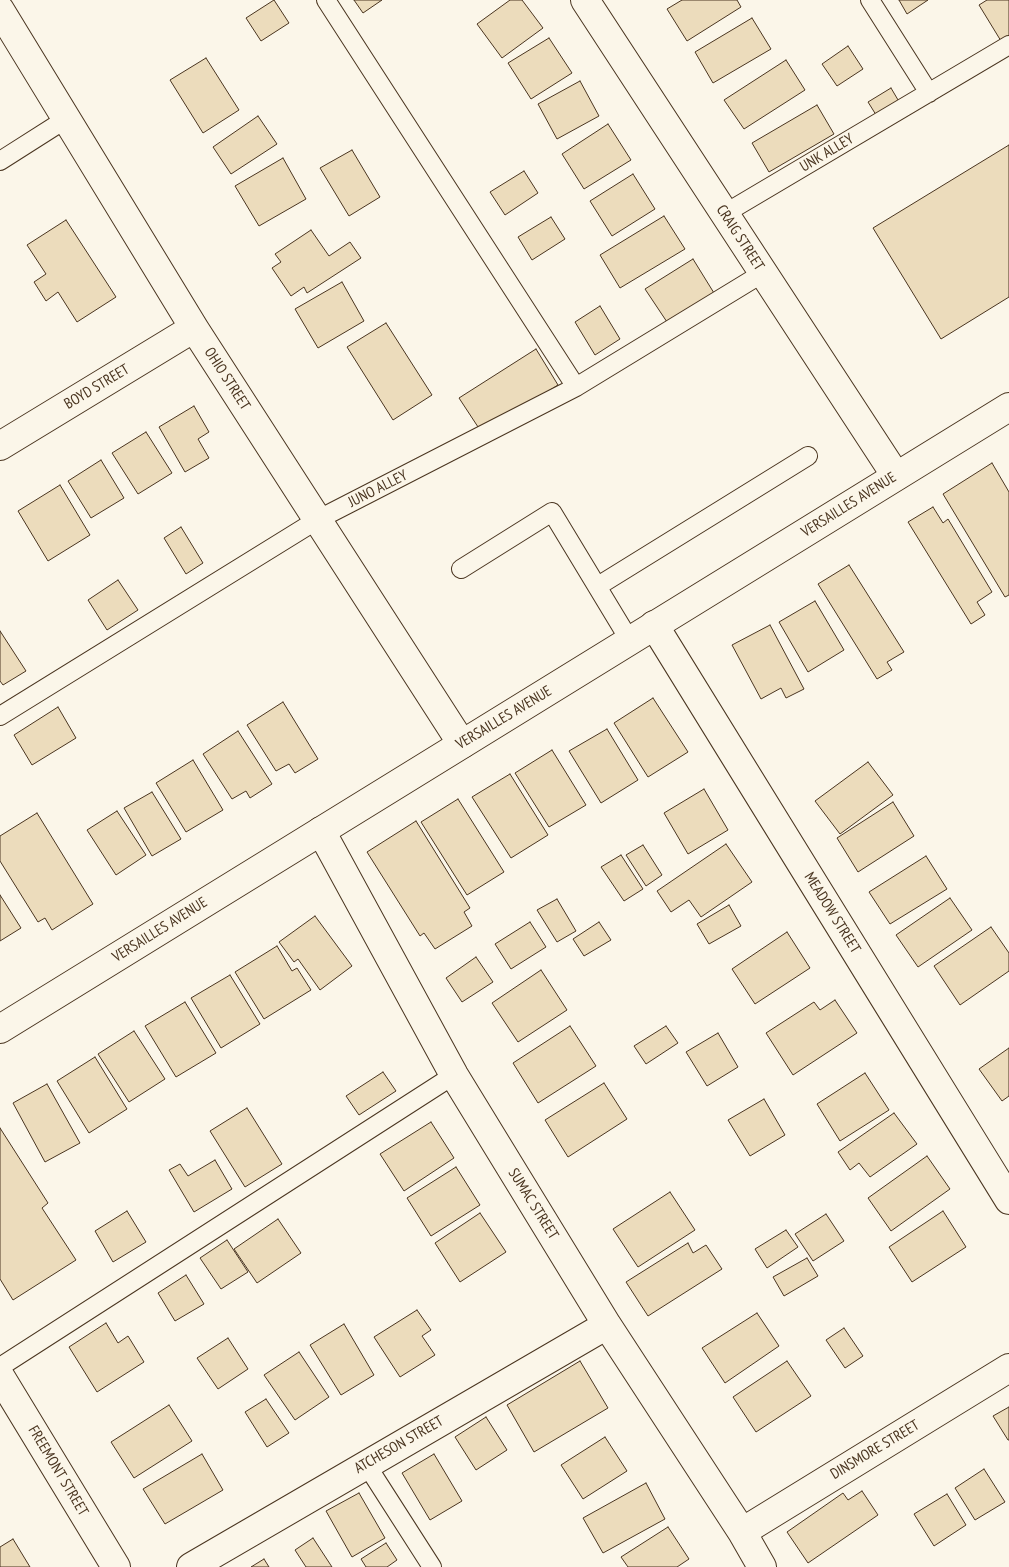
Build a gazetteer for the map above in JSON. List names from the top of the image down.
{
  "streets": {
    "street": [
      "CRAIG STREET",
      "OHIO STREET",
      "BOYD STREET",
      "VERSAILLES AVENUE",
      "MEADOW STREET",
      "SUMAC STREET",
      "ATCHESON STREET",
      "DINSMORE STREET",
      "FREEMONT STREET"
    ],
    "lane": ["UNK ALLEY", "JUNO ALLEY"]
  },
  "crossings": [
    ["UNK ALLEY", "CRAIG STREET"],
    ["CRAIG STREET", "JUNO ALLEY"],
    ["CRAIG STREET", "VERSAILLES AVENUE"],
    ["OHIO STREET", "BOYD STREET"],
    ["OHIO STREET", "JUNO ALLEY"],
    ["OHIO STREET", "VERSAILLES AVENUE"],
    ["VERSAILLES AVENUE", "MEADOW STREET"],
    ["VERSAILLES AVENUE", "SUMAC STREET"],
    ["SUMAC STREET", "ATCHESON STREET"],
    ["SUMAC STREET", "DINSMORE STREET"]
  ]
}
